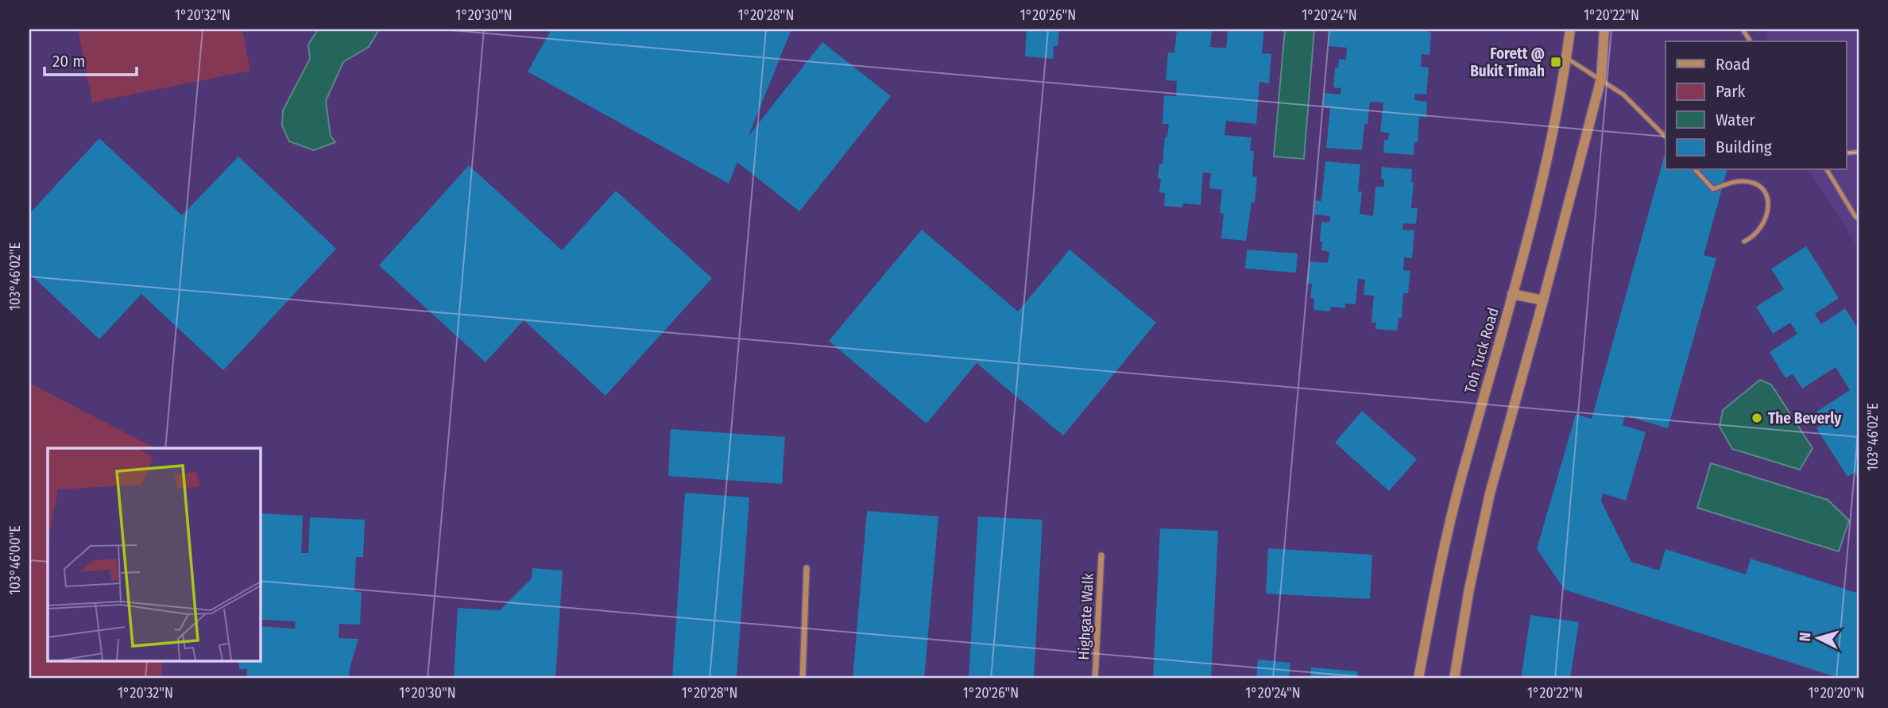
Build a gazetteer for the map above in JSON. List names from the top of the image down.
{
  "streets": {
    "street": ["Toh Tuck Road", "Highgate Walk"]
  },
  "places": {
    "transit": ["Forett @ Bukit Timah"],
    "other": ["The Beverly"]
  },
  "legend": [
    "Road",
    "Park",
    "Water",
    "Building"
  ],
  "scale_bar": "20 m",
  "north": "left",
  "coordinates": [
    "1°20'32\"N",
    "1°20'30\"N",
    "1°20'28\"N",
    "1°20'26\"N",
    "1°20'24\"N",
    "1°20'22\"N",
    "103°46'02\"E",
    "103°46'00\"E",
    "1°20'20\"N"
  ]
}
